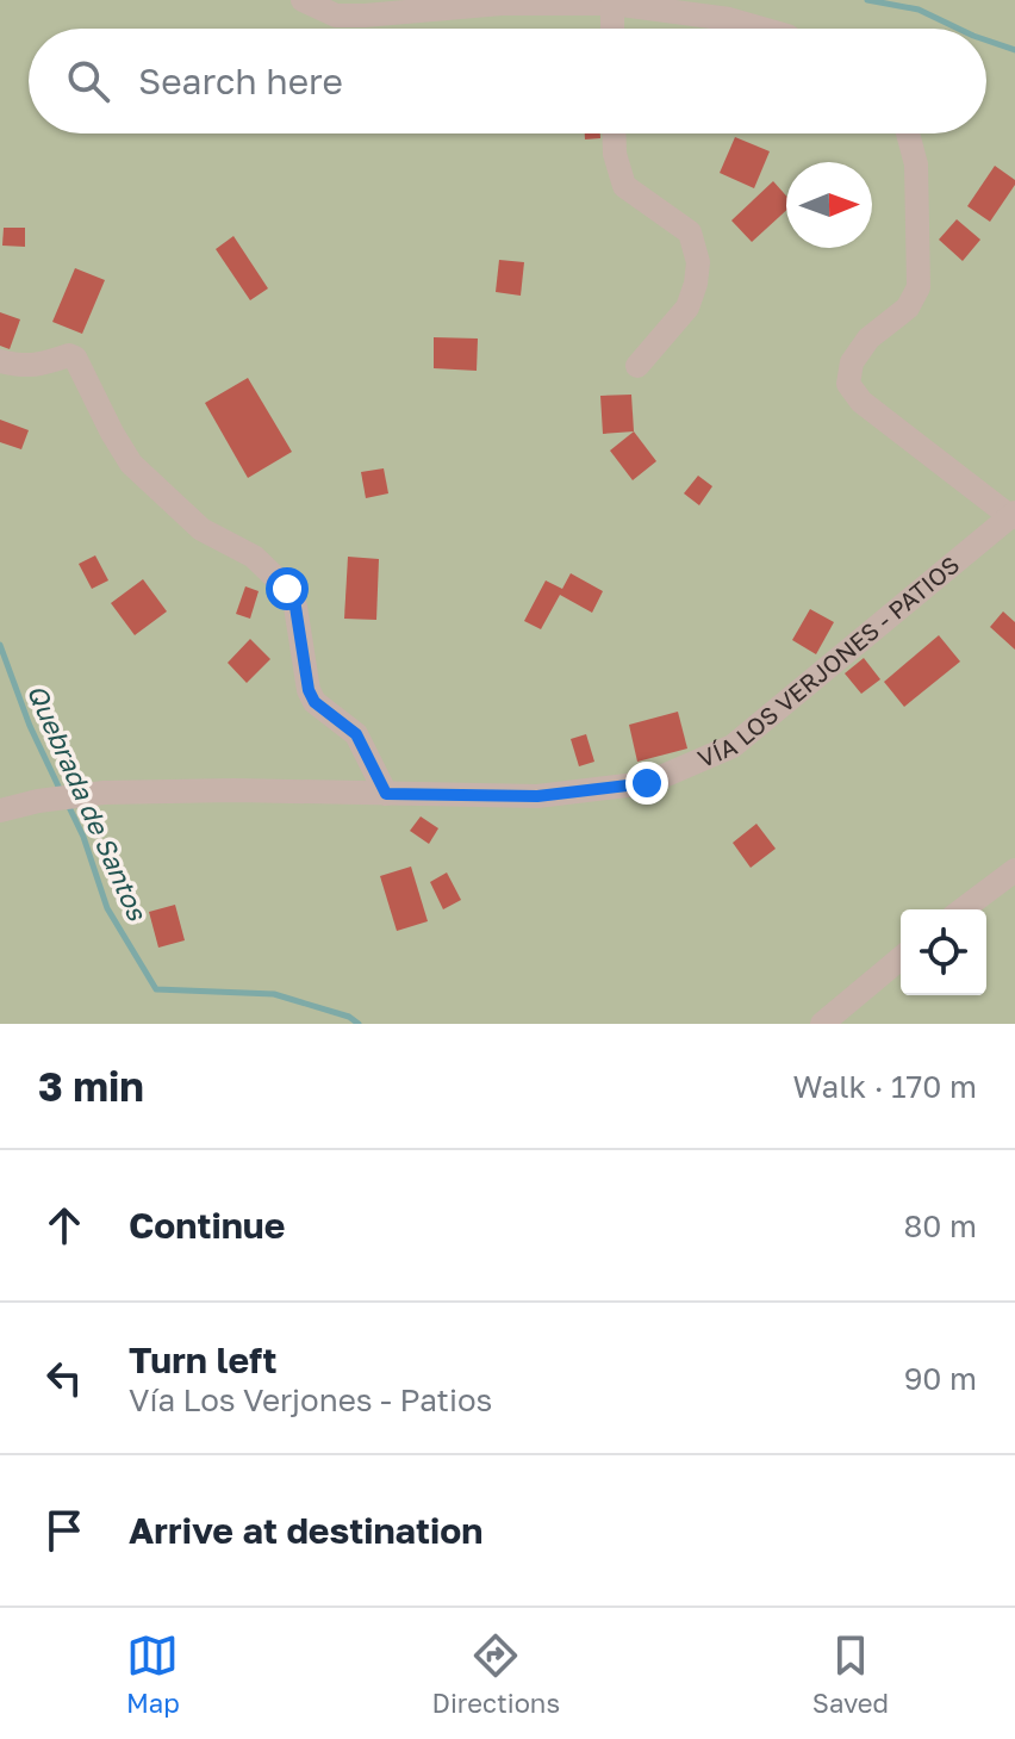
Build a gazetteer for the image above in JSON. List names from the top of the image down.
{
  "streets": {
    "street": ["VÍA LOS VERJONES - PATIOS"]
  },
  "water": ["Quebrada de Santos"],
  "north": "right",
  "page": {
    "search": "Search here",
    "heading": ["3 min", "Walk · 170 m"],
    "list": [
      ["Continue", "80 m"],
      ["Turn left", "Vía Los Verjones - Patios", "90 m"],
      "Arrive at destination"
    ],
    "nav": ["Map", "Directions", "Saved"]
  }
}
